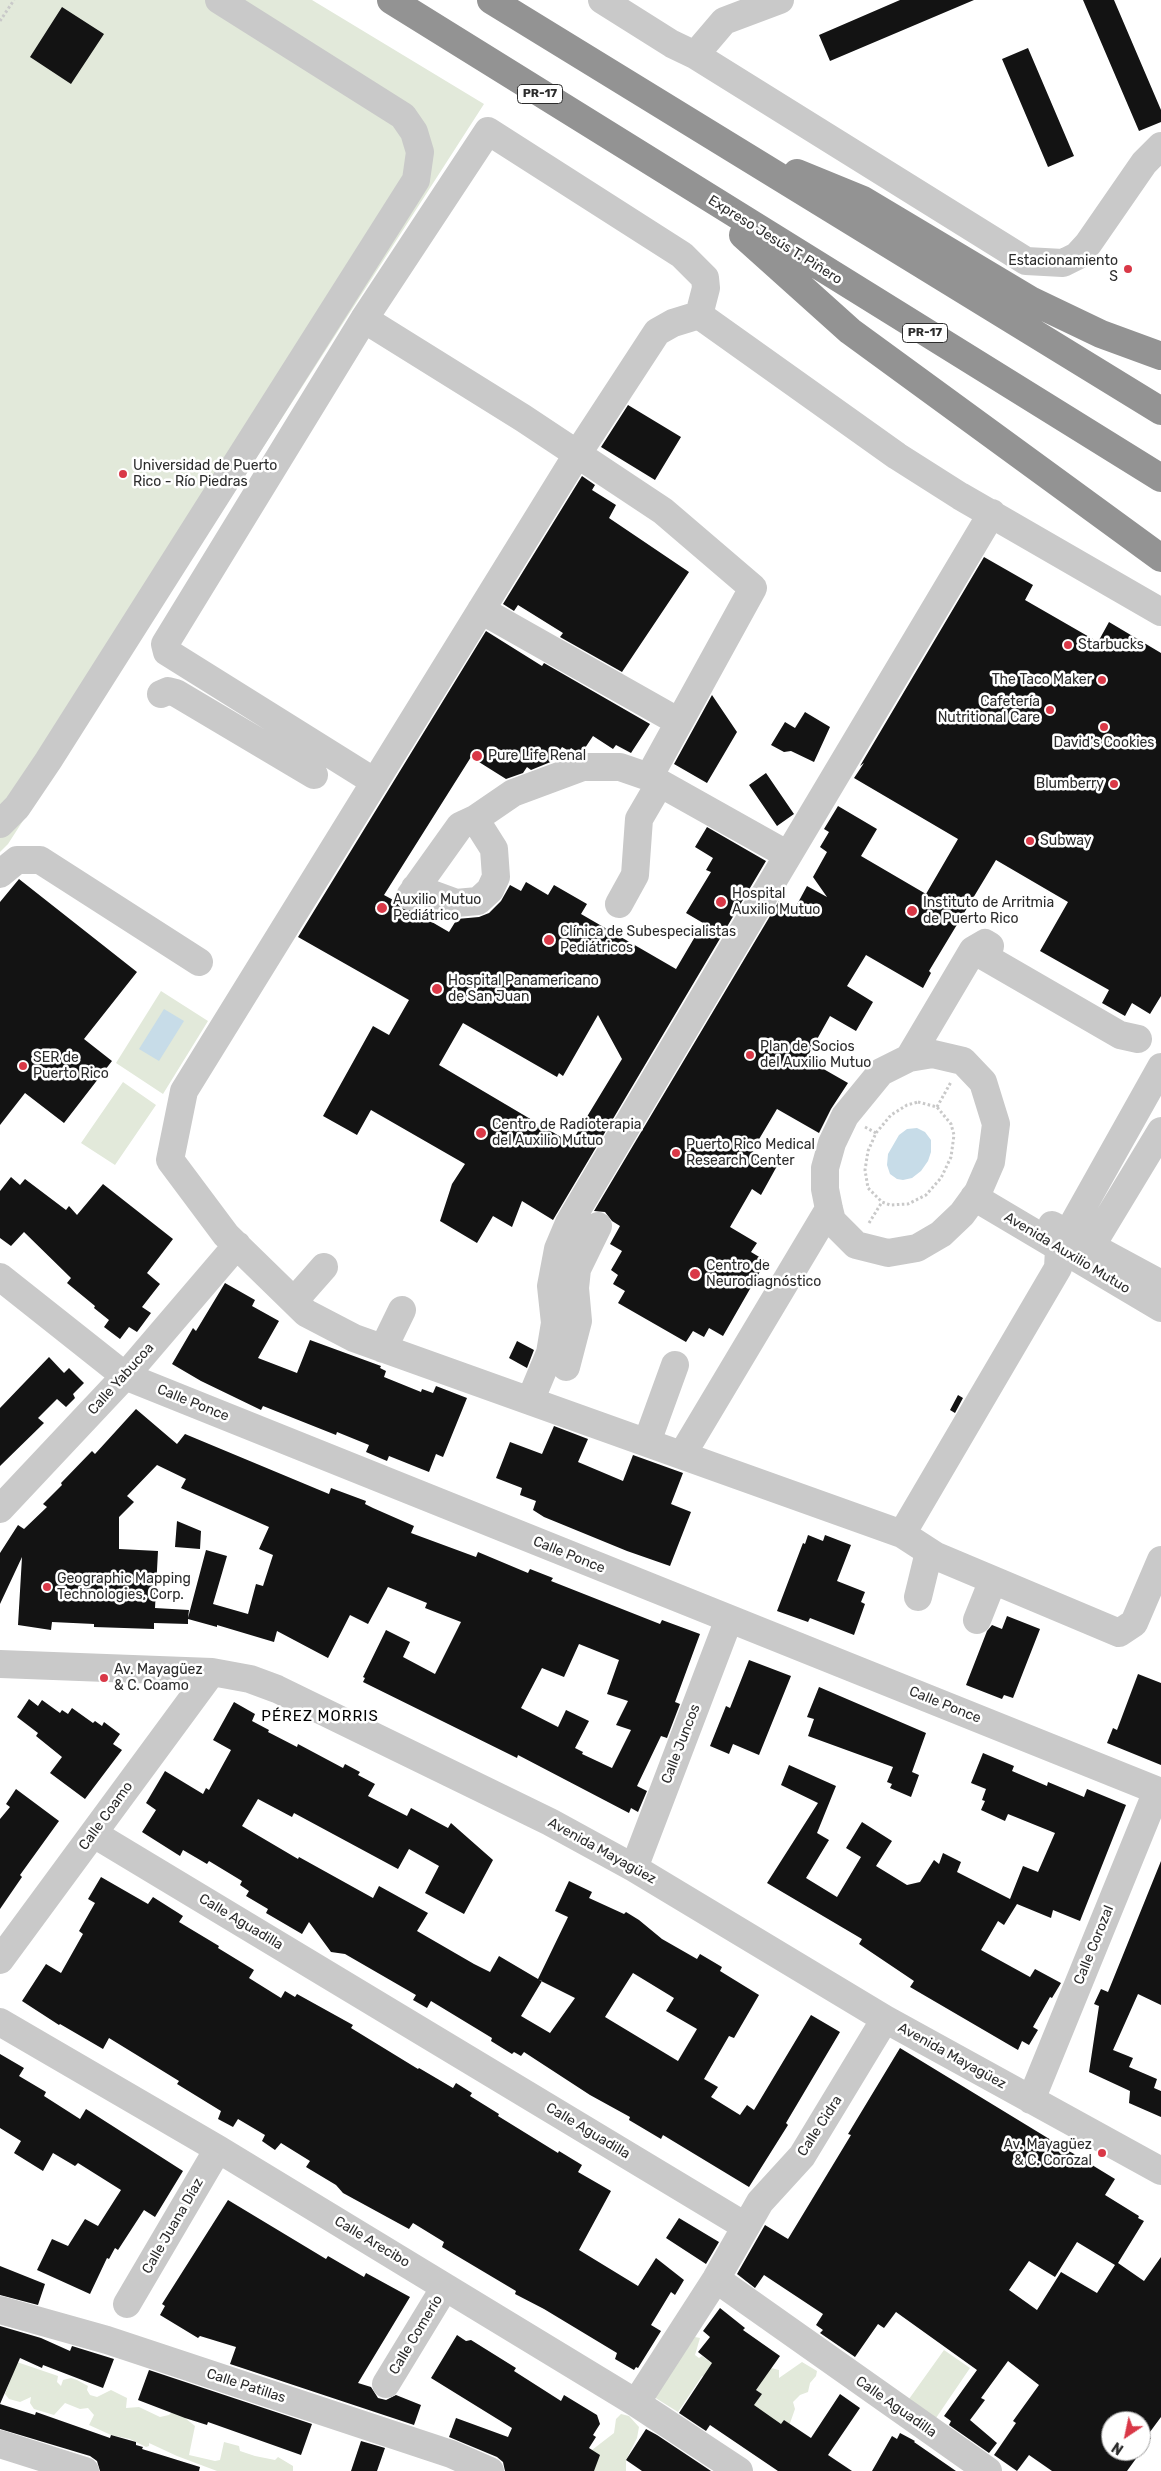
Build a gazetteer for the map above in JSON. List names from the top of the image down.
{
  "streets": {
    "highway": ["PR-17", "Expreso Jesús T. Piñero"],
    "street": [
      "Avenida Auxilio Mutuo",
      "Calle Yabucoa",
      "Calle Ponce",
      "Calle Juncos",
      "Calle Coamo",
      "Avenida Mayagüez",
      "Calle Aguadilla",
      "Calle Corozal",
      "Calle Cidra",
      "Calle Juana Díaz",
      "Calle Arecibo",
      "Calle Comerío",
      "Calle Patillas"
    ]
  },
  "crossings": [
    ["Calle Yabucoa", "Calle Ponce"],
    ["Calle Ponce", "Calle Juncos"],
    ["Calle Ponce", "Calle Corozal"],
    ["Calle Juncos", "Avenida Mayagüez"],
    ["Calle Coamo", "Avenida Mayagüez"],
    ["Calle Coamo", "Calle Aguadilla"],
    ["Avenida Mayagüez", "Calle Corozal"],
    ["Avenida Mayagüez", "Calle Cidra"],
    ["Calle Aguadilla", "Calle Cidra"],
    ["Calle Juana Díaz", "Calle Arecibo"],
    ["Calle Arecibo", "Calle Comerío"]
  ],
  "districts": ["PÉREZ MORRIS"],
  "places": [
    "Estacionamiento S",
    "Universidad de Puerto Rico - Río Piedras",
    "Starbucks",
    "The Taco Maker",
    "Cafetería Nutritional Care",
    "David's Cookies",
    "Pure Life Renal",
    "Blumberry",
    "Subway",
    "Hospital Auxilio Mutuo",
    "Auxilio Mutuo Pediátrico",
    "Instituto de Arritmia de Puerto Rico",
    "Clínica de Subespecialistas Pediátricos",
    "Hospital Panamericano de San Juan",
    "Plan de Socios del Auxilio Mutuo",
    "SER de Puerto Rico",
    "Centro de Radioterapia del Auxilio Mutuo",
    "Puerto Rico Medical Research Center",
    "Centro de Neurodiagnóstico",
    "Geographic Mapping Technologies, Corp.",
    "Av. Mayagüez & C. Coamo",
    "Av. Mayagüez & C. Corozal"
  ],
  "north": "bottom left"
}
